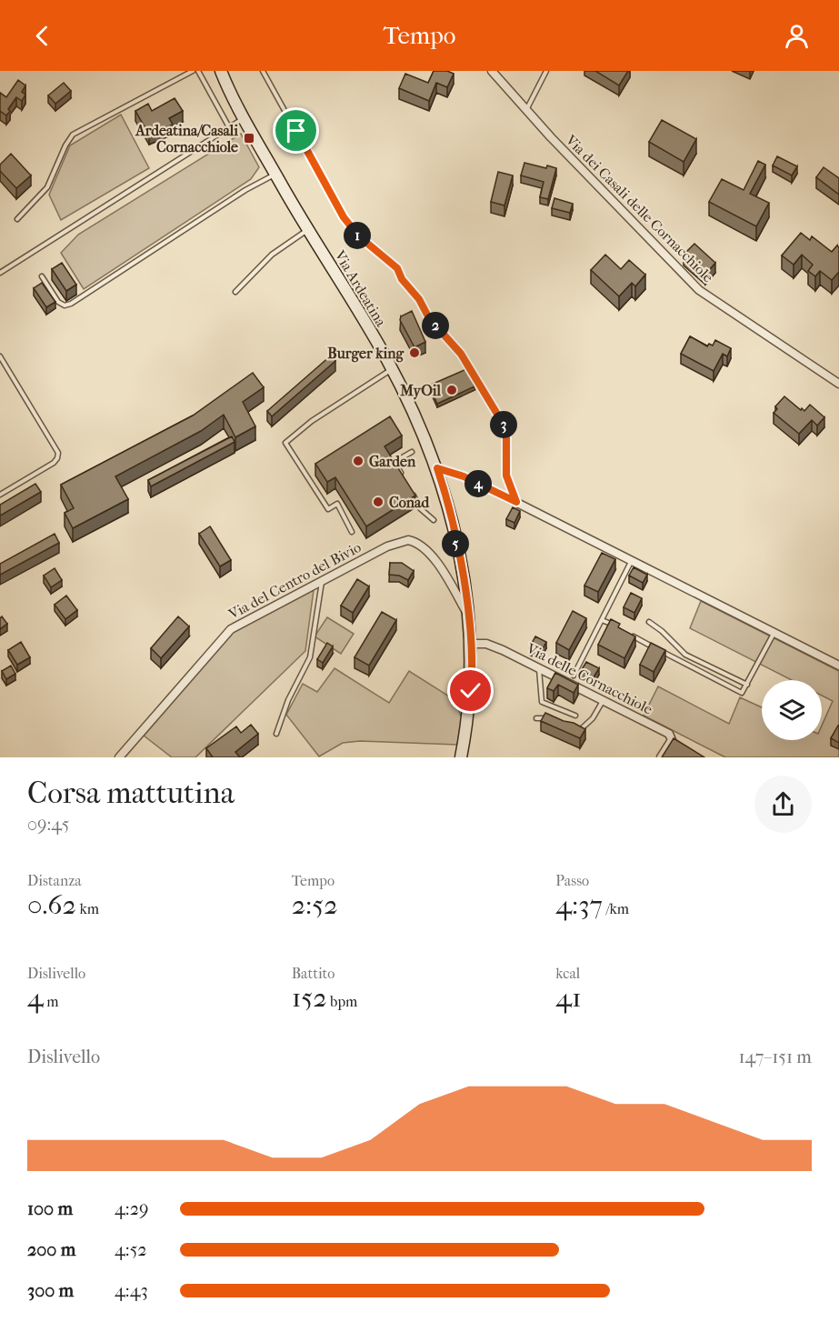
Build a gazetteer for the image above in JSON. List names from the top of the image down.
{
  "streets": {
    "main road": ["Via Ardeatina"],
    "street": ["Via dei Casali delle Cornacchiole", "Via del Centro del Bivio", "Via delle Cornacchiole"]
  },
  "crossings": [
    ["Via Ardeatina", "Via del Centro del Bivio"],
    ["Via Ardeatina", "Via delle Cornacchiole"]
  ],
  "places": {
    "transit": ["Ardeatina/Casali Cornacchiole"],
    "other": [
      "Burger king",
      "MyOil",
      "Garden",
      "Conad"
    ]
  },
  "page": {
    "header": "Tempo",
    "pins": [
      "1",
      "2",
      "3",
      "4",
      "5"
    ],
    "heading": ["Corsa mattutina", "09:45"],
    "stats": [
      ["Distanza", "0.62 km"],
      ["Tempo", "2:52"],
      ["Passo", "4:37 /km"],
      ["Dislivello", "4 m"],
      ["Battito", "152 bpm"],
      ["kcal", "41"]
    ],
    "chart": ["Dislivello", "147–151 m"],
    "list": [
      {
        "name": "100 m",
        "note": "4:29"
      },
      {
        "name": "200 m",
        "note": "4:52"
      },
      {
        "name": "300 m",
        "note": "4:43"
      }
    ]
  }
}
